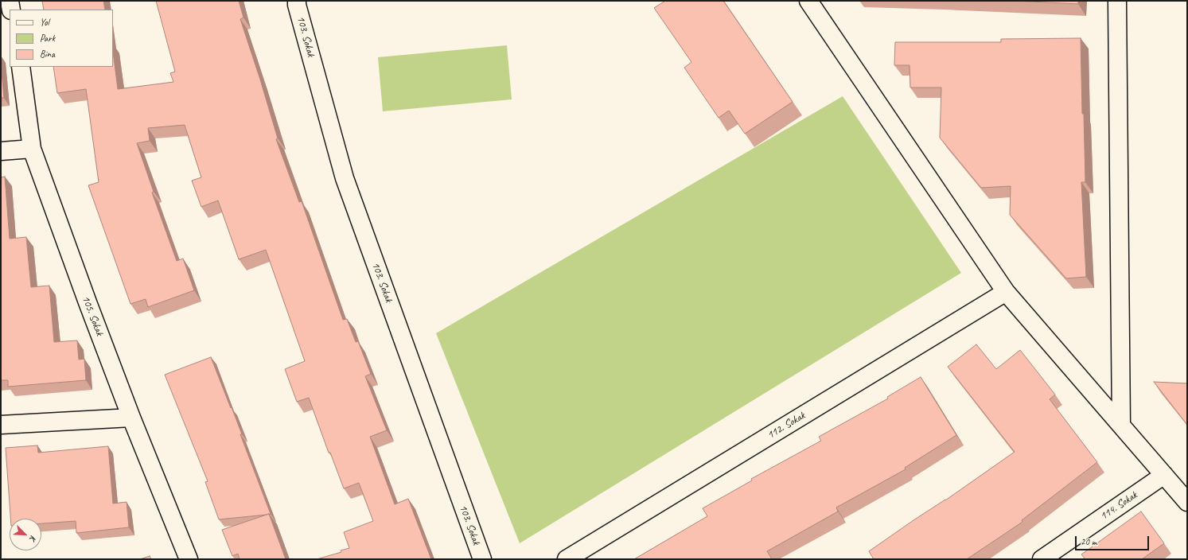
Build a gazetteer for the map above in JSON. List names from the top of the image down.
{
  "streets": {
    "street": [
      "103. Sokak",
      "105. Sokak",
      "112. Sokak",
      "114. Sokak"
    ]
  },
  "legend": ["Yol", "Park", "Bina"],
  "scale_bar": "20 m",
  "north": "bottom right"
}
